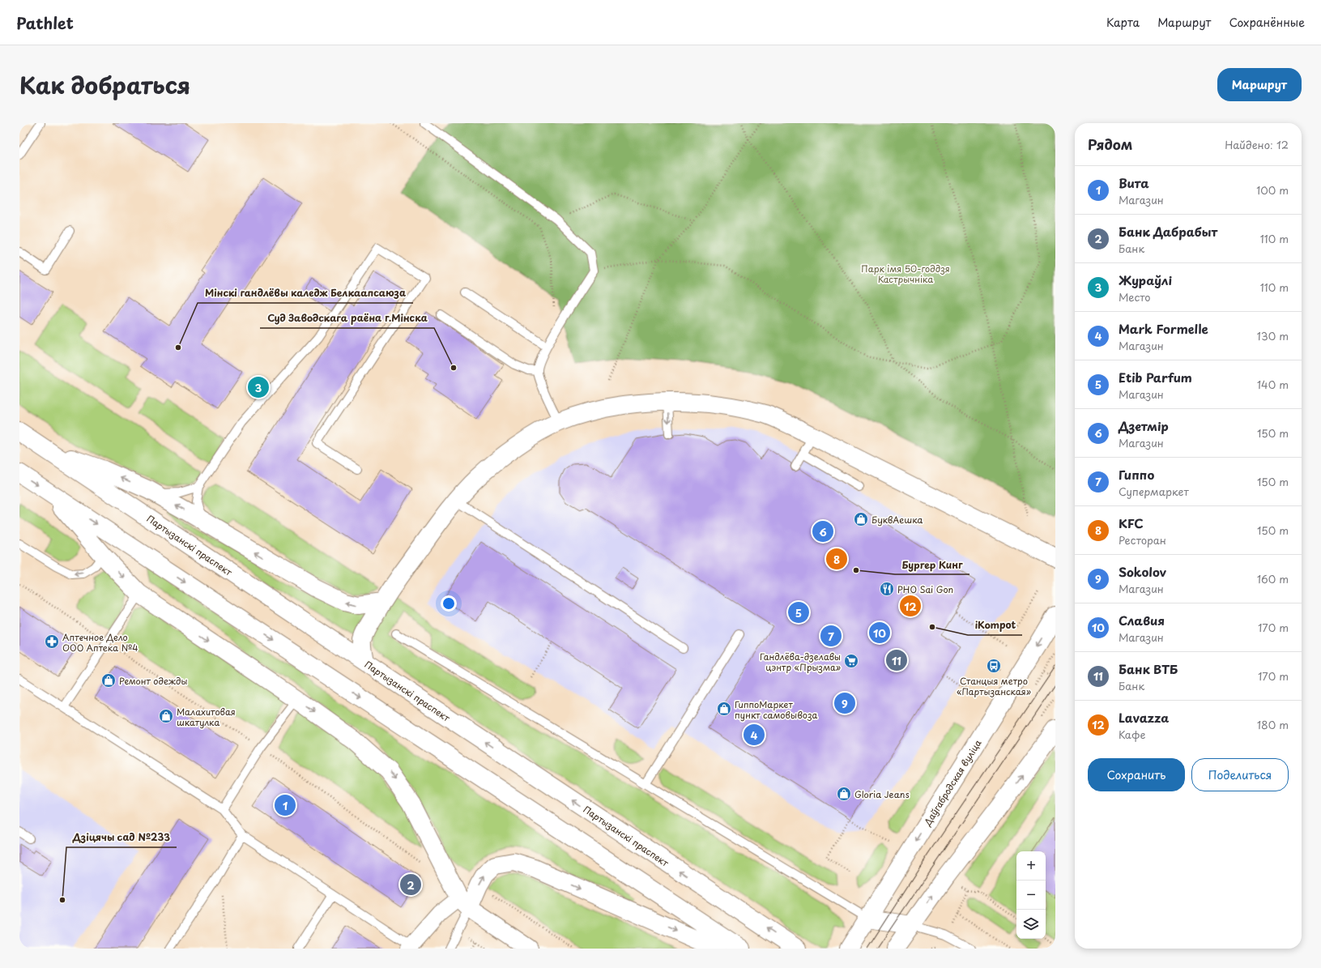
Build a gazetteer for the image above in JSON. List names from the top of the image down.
{
  "streets": {
    "main road": ["Партызанскі праспект", "Даўгабродская вуліца"]
  },
  "parks": ["Парк імя 50-годдзя Кастрычніка"],
  "places": {
    "other": [
      "Мінскі гандлёвы каледж Белкаапсаюза",
      "Суд Заводскага раёна г.Мінска",
      "Бургер Кинг",
      "iKompot",
      "Дзіцячы сад №233"
    ],
    "shop": [
      "БуквАешка",
      "Ремонт одежды",
      "ГиппоМаркет пункт самовывоза",
      "Малахитовая шкатулка",
      "Gloria Jeans"
    ],
    "restaurant": ["PHO Sai Gon"],
    "pharmacy": ["Аптечное Дело ООО Аптека №4"],
    "supermarket": ["Гандлёва-дзелавы цэнтр «Прызма»"],
    "bus stop": ["Станцыя метро «Партызанская»"]
  },
  "page": {
    "header": "Pathlet",
    "nav": ["Карта", "Маршрут", "Сохранённые"],
    "title": "Как добраться",
    "buttons": [
      "Маршрут",
      ["Сохранить", "Поделиться"]
    ],
    "heading": ["Рядом", "Найдено: 12"],
    "list": [
      {
        "mark": "1",
        "name": "Вита",
        "note": "Магазин",
        "value": "100 m"
      },
      {
        "mark": "2",
        "name": "Банк Дабрабыт",
        "note": "Банк",
        "value": "110 m"
      },
      {
        "mark": "3",
        "name": "Жураўлі",
        "note": "Место",
        "value": "110 m"
      },
      {
        "mark": "4",
        "name": "Mark Formelle",
        "note": "Магазин",
        "value": "130 m"
      },
      {
        "mark": "5",
        "name": "Etib Parfum",
        "note": "Магазин",
        "value": "140 m"
      },
      {
        "mark": "6",
        "name": "Дзетмір",
        "note": "Магазин",
        "value": "150 m"
      },
      {
        "mark": "7",
        "name": "Гиппо",
        "note": "Супермаркет",
        "value": "150 m"
      },
      {
        "mark": "8",
        "name": "KFC",
        "note": "Ресторан",
        "value": "150 m"
      },
      {
        "mark": "9",
        "name": "Sokolov",
        "note": "Магазин",
        "value": "160 m"
      },
      {
        "mark": "10",
        "name": "Славия",
        "note": "Магазин",
        "value": "170 m"
      },
      {
        "mark": "11",
        "name": "Банк ВТБ",
        "note": "Банк",
        "value": "170 m"
      },
      {
        "mark": "12",
        "name": "Lavazza",
        "note": "Кафе",
        "value": "180 m"
      }
    ],
    "pins": [
      "3",
      "6",
      "8",
      "12",
      "5",
      "10",
      "7",
      "11",
      "9",
      "4",
      "1",
      "2"
    ],
    "map_buttons": ["+", "−"]
  }
}
